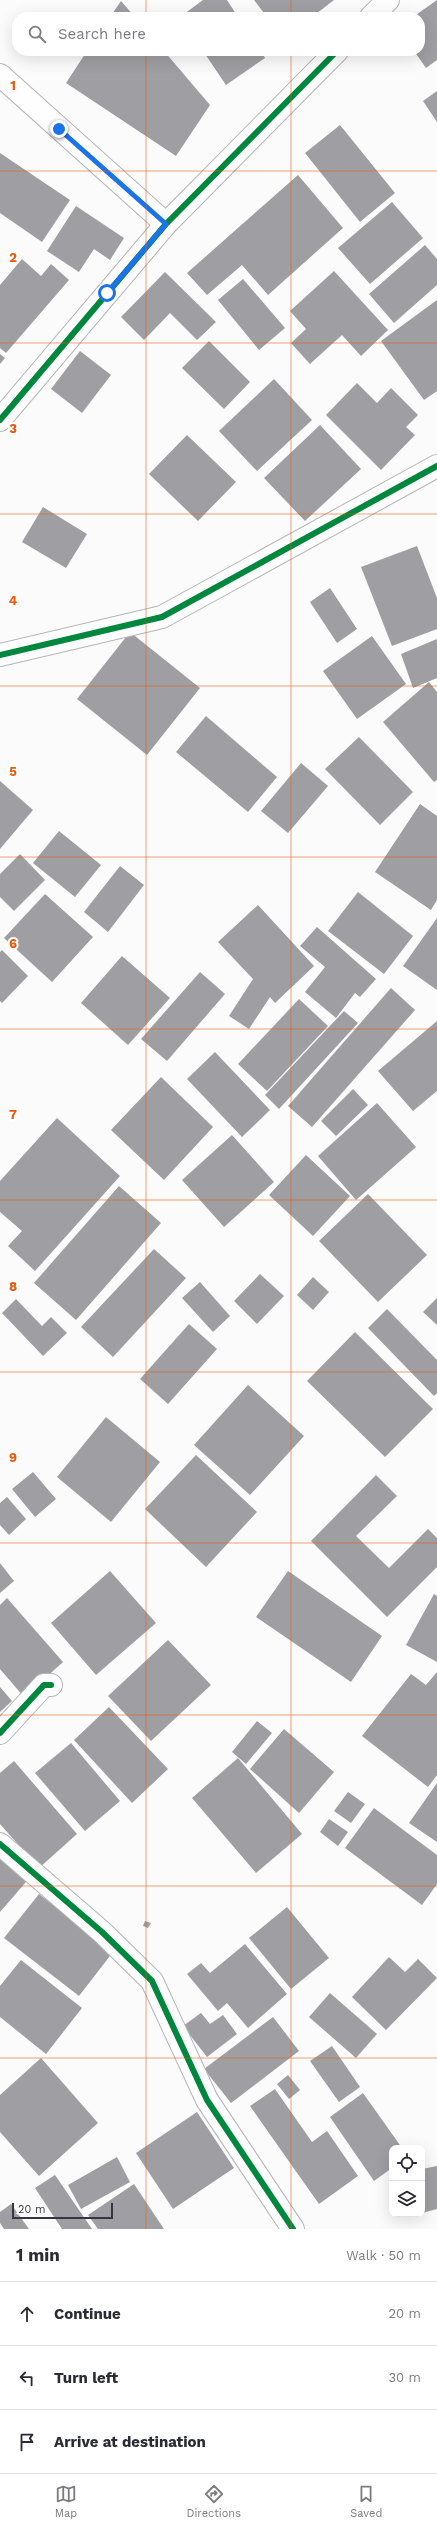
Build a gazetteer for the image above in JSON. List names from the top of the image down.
{
  "scale_bar": "20 m",
  "page": {
    "search": "Search here",
    "scale": "20 m",
    "heading": ["1 min", "Walk · 50 m"],
    "list": [
      ["Continue", "20 m"],
      ["Turn left", "30 m"],
      "Arrive at destination"
    ],
    "nav": ["Map", "Directions", "Saved"]
  },
  "grid": {
    "rows": [
      "1",
      "2",
      "3",
      "4",
      "5",
      "6",
      "7",
      "8",
      "9"
    ]
  }
}
